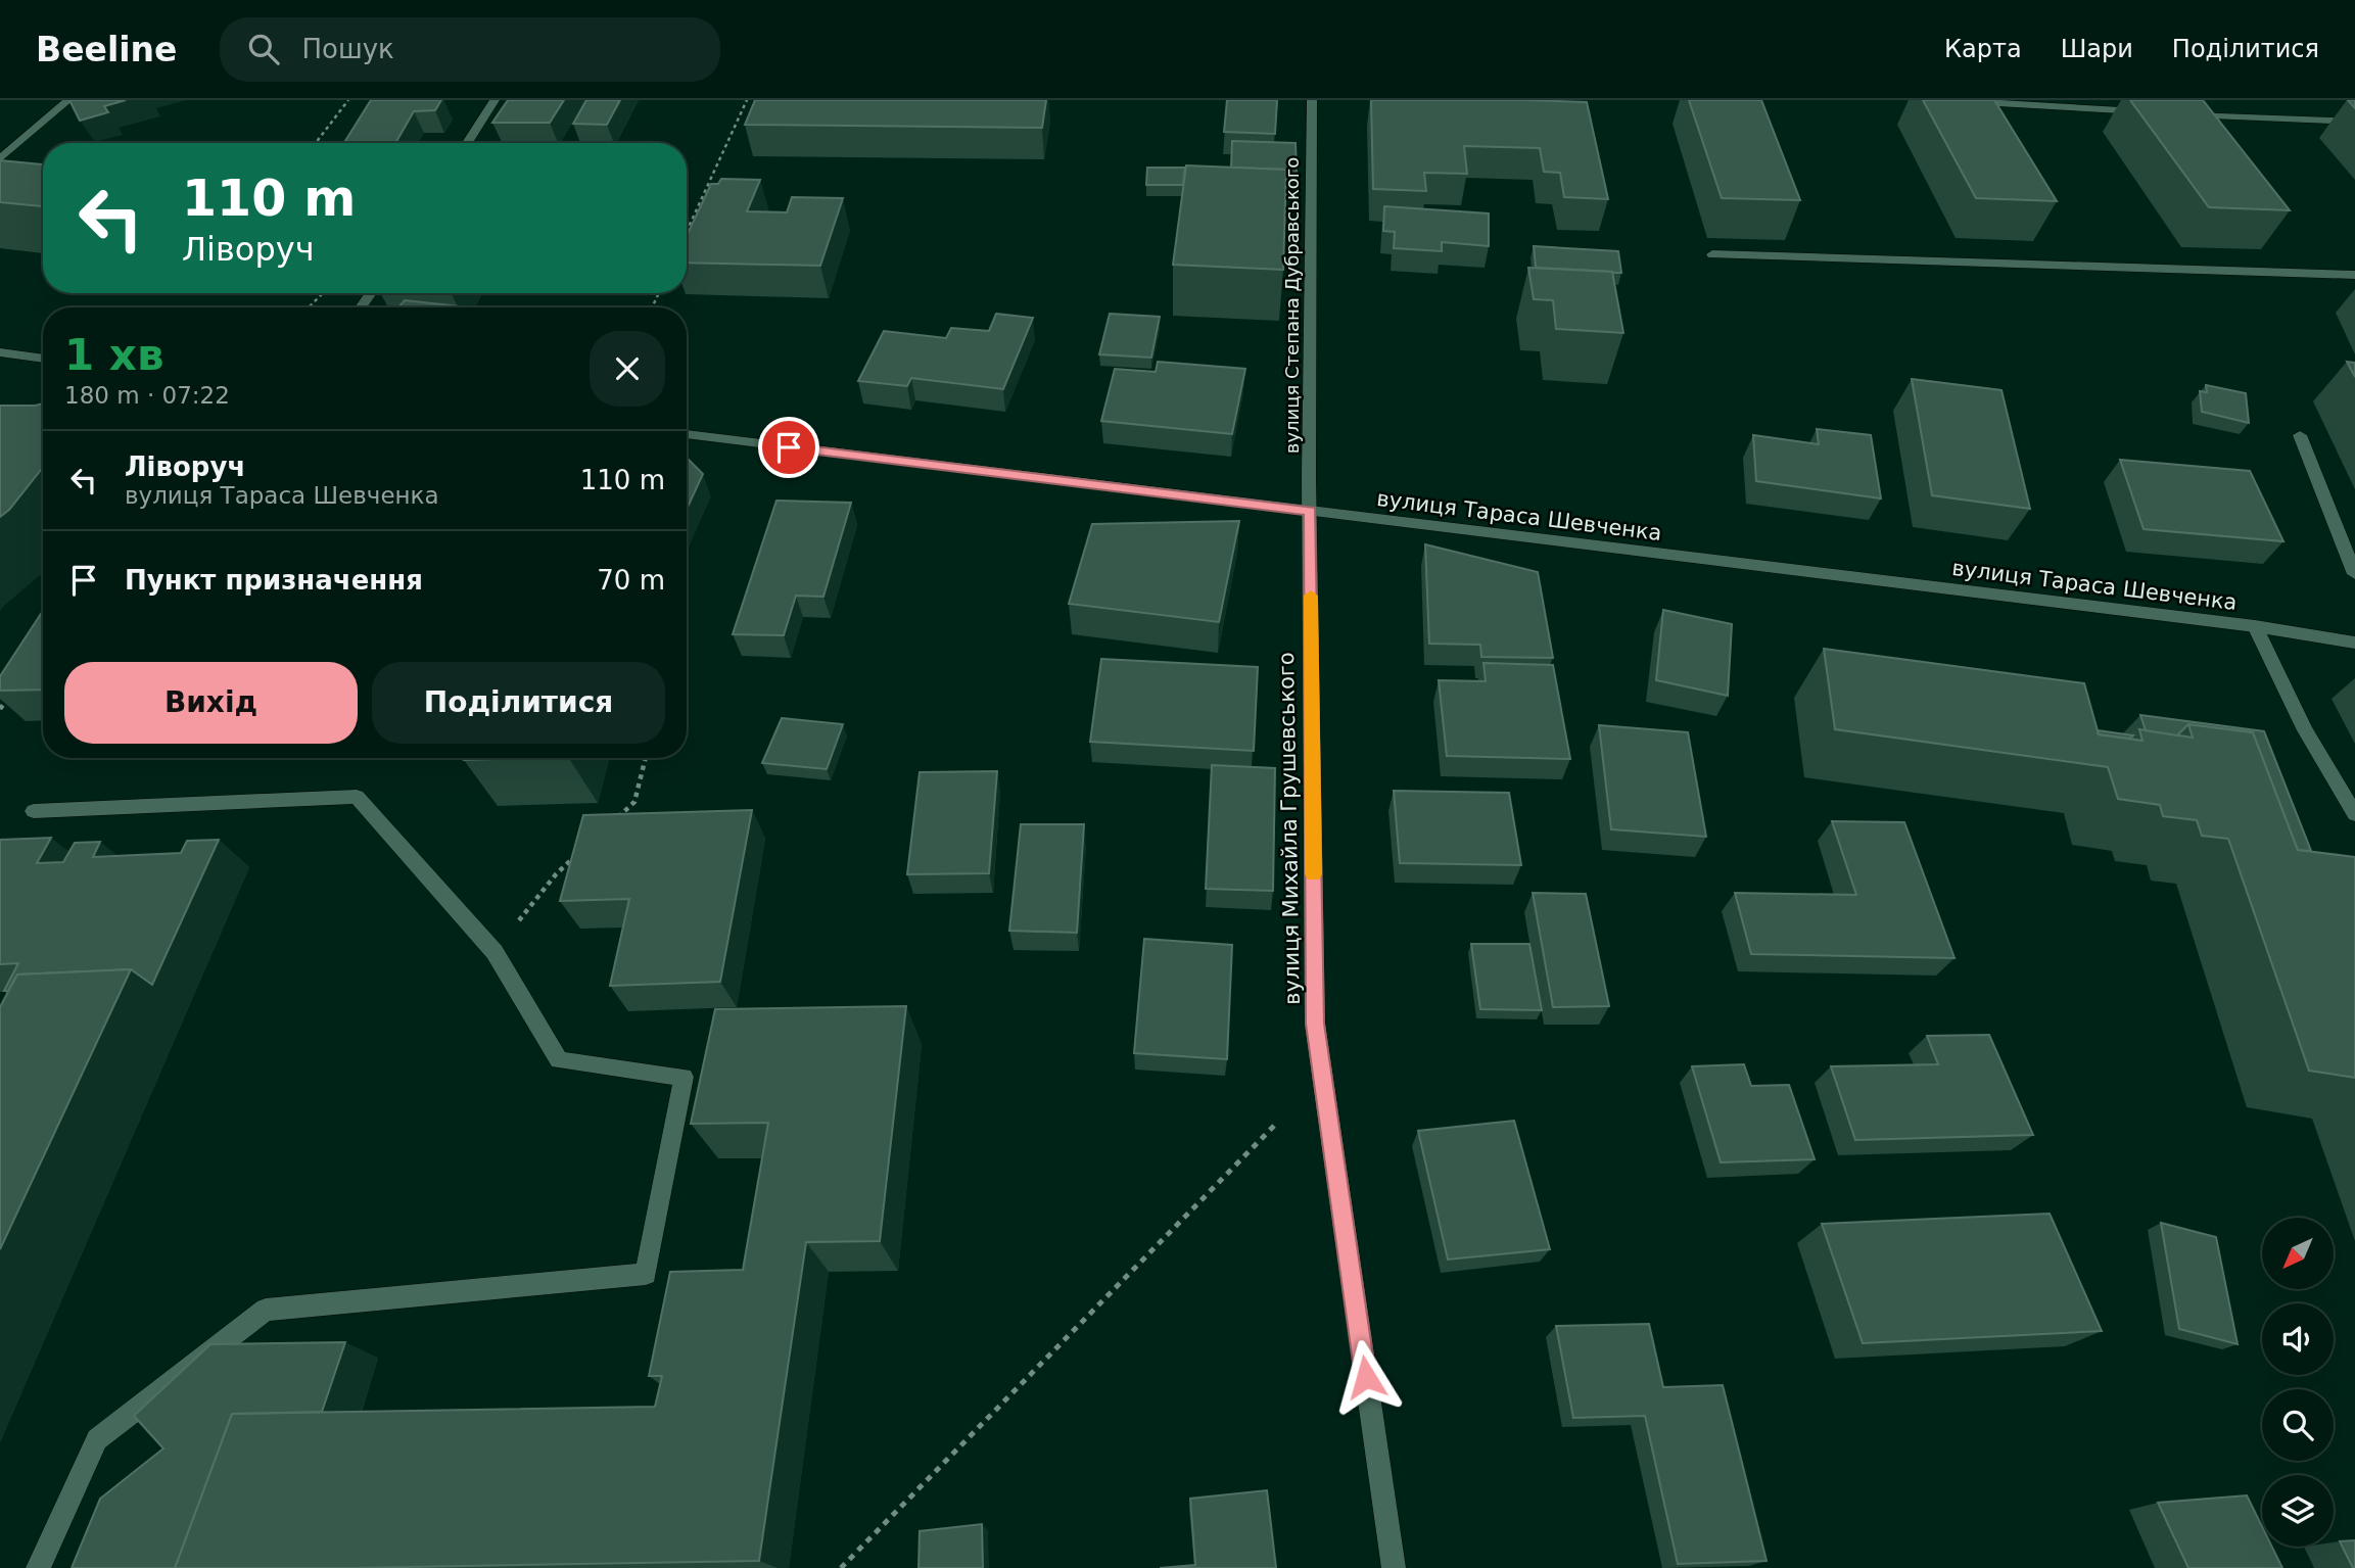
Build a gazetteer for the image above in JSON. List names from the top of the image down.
{
  "streets": {
    "street": ["вулиця Степана Дубравського", "вулиця Тараса Шевченка", "вулиця Михайла Грушевського"]
  },
  "crossings": [
    ["вулиця Степана Дубравського", "вулиця Тараса Шевченка"],
    ["вулиця Степана Дубравського", "вулиця Михайла Грушевського"],
    ["вулиця Тараса Шевченка", "вулиця Михайла Грушевського"]
  ],
  "north": "bottom left",
  "page": {
    "header": "Beeline",
    "search": "Пошук",
    "nav": ["Карта", "Шари", "Поділитися"],
    "turn": ["110 m", "Ліворуч"],
    "heading": ["1 хв", "180 m · 07:22"],
    "list": [
      {
        "name": "Ліворуч",
        "note": "вулиця Тараса Шевченка",
        "value": "110 m"
      },
      {
        "name": "Пункт призначення",
        "value": "70 m"
      }
    ],
    "buttons": ["Вихід", "Поділитися"]
  }
}
